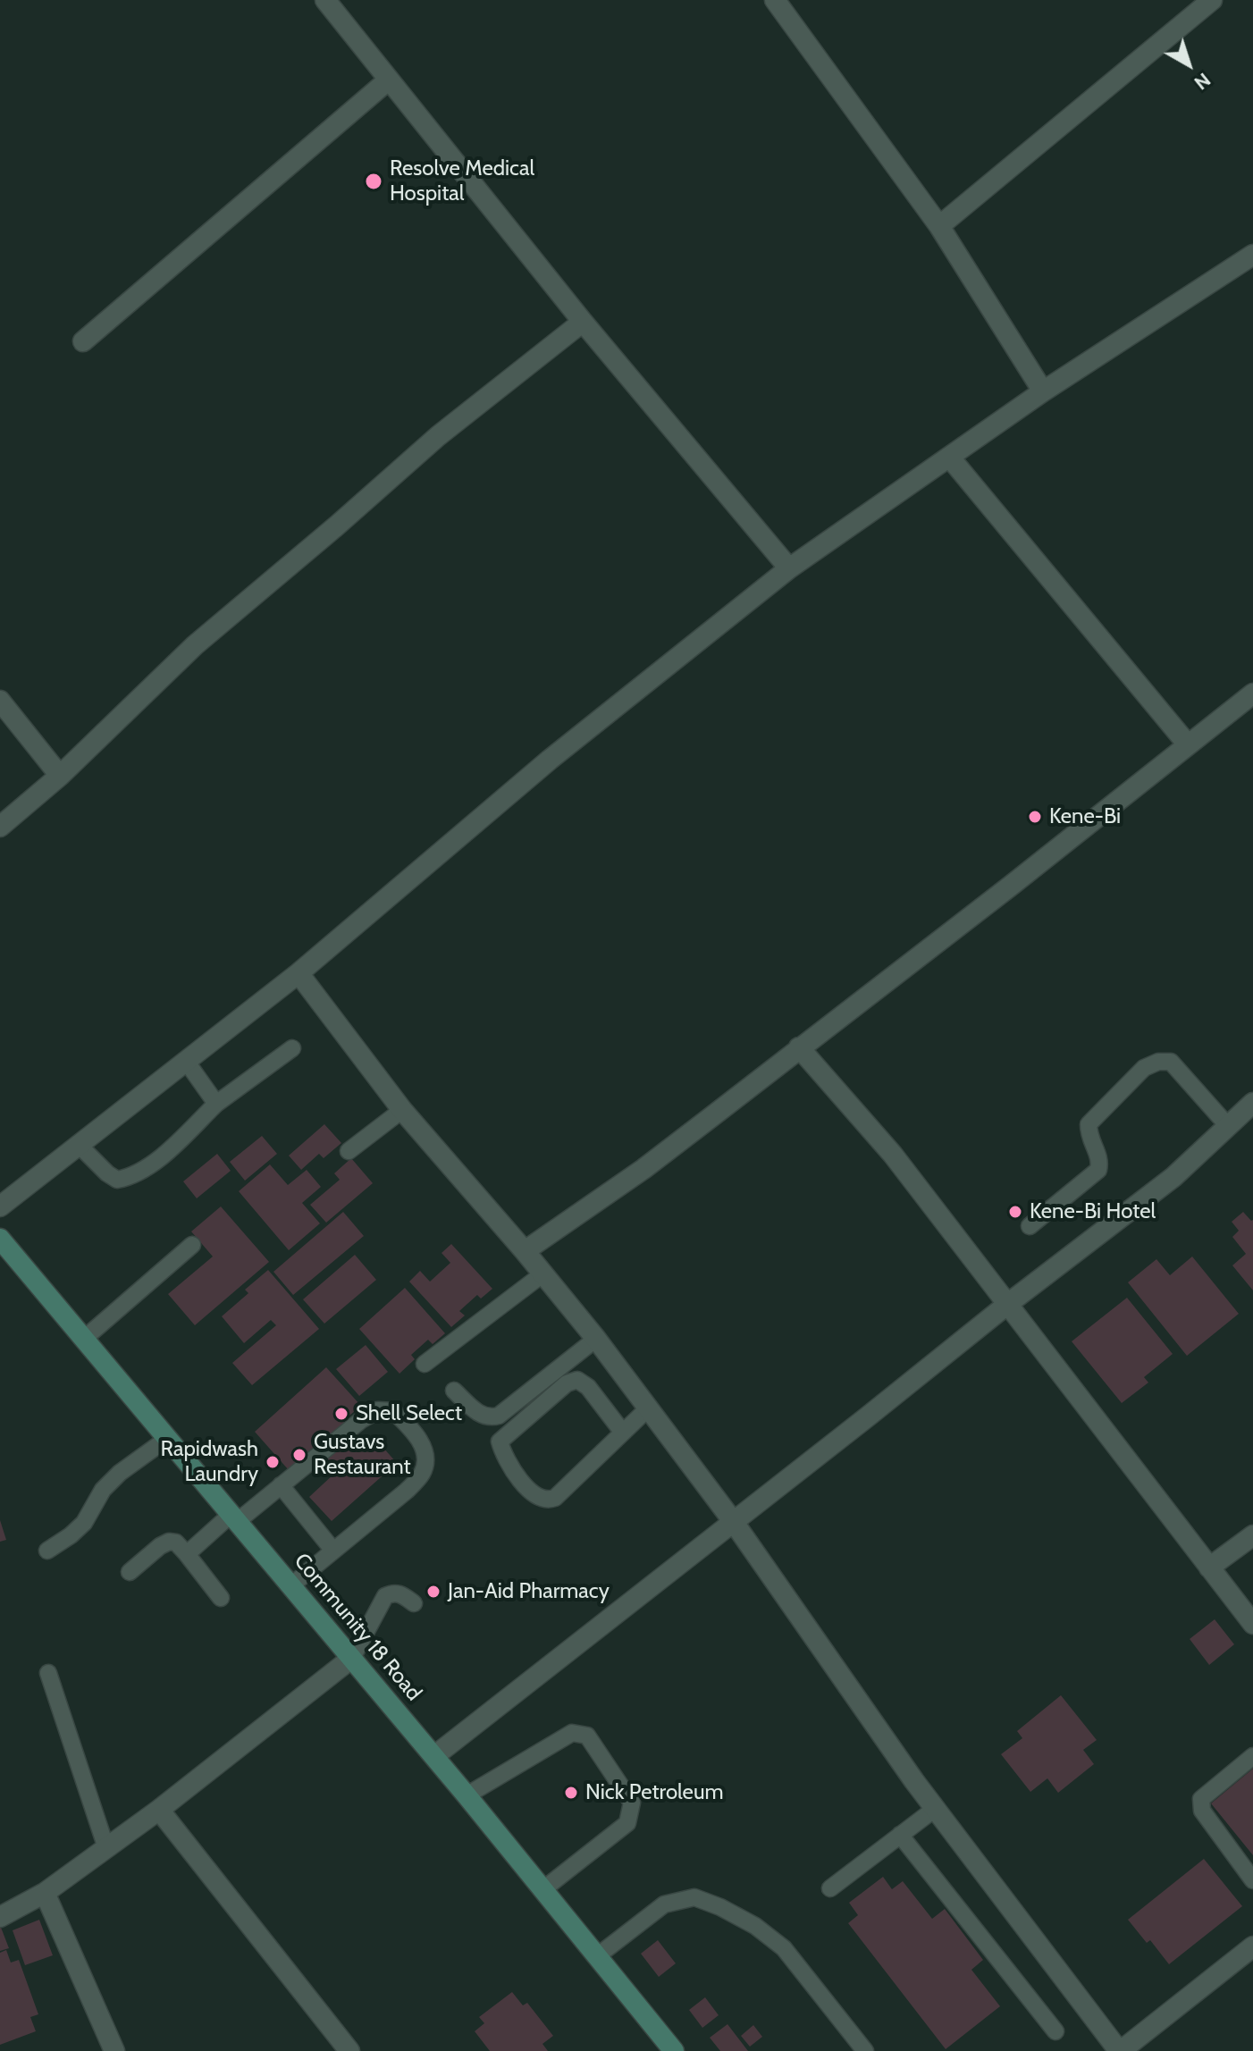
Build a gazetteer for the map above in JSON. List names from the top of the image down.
{
  "streets": {
    "main road": ["Community 18 Road"]
  },
  "places": [
    "Resolve Medical Hospital",
    "Kene-Bi",
    "Kene-Bi Hotel",
    "Shell Select",
    "Gustavs Restaurant",
    "Rapidwash Laundry",
    "Jan-Aid Pharmacy",
    "Nick Petroleum"
  ],
  "north": "bottom right"
}
